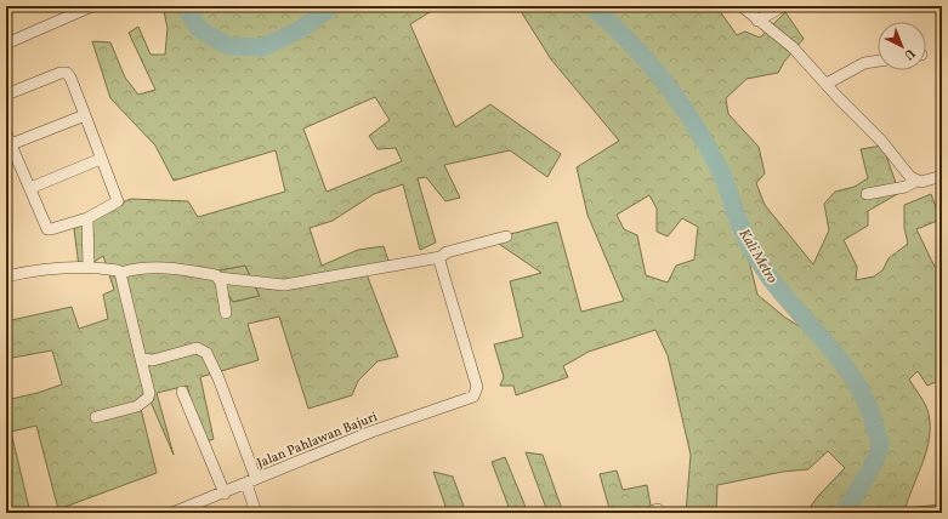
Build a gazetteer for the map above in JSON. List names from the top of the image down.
{
  "streets": {
    "street": ["Jalan Pahlawan Bajuri"]
  },
  "water": ["Kali Metro"],
  "north": "bottom right"
}
